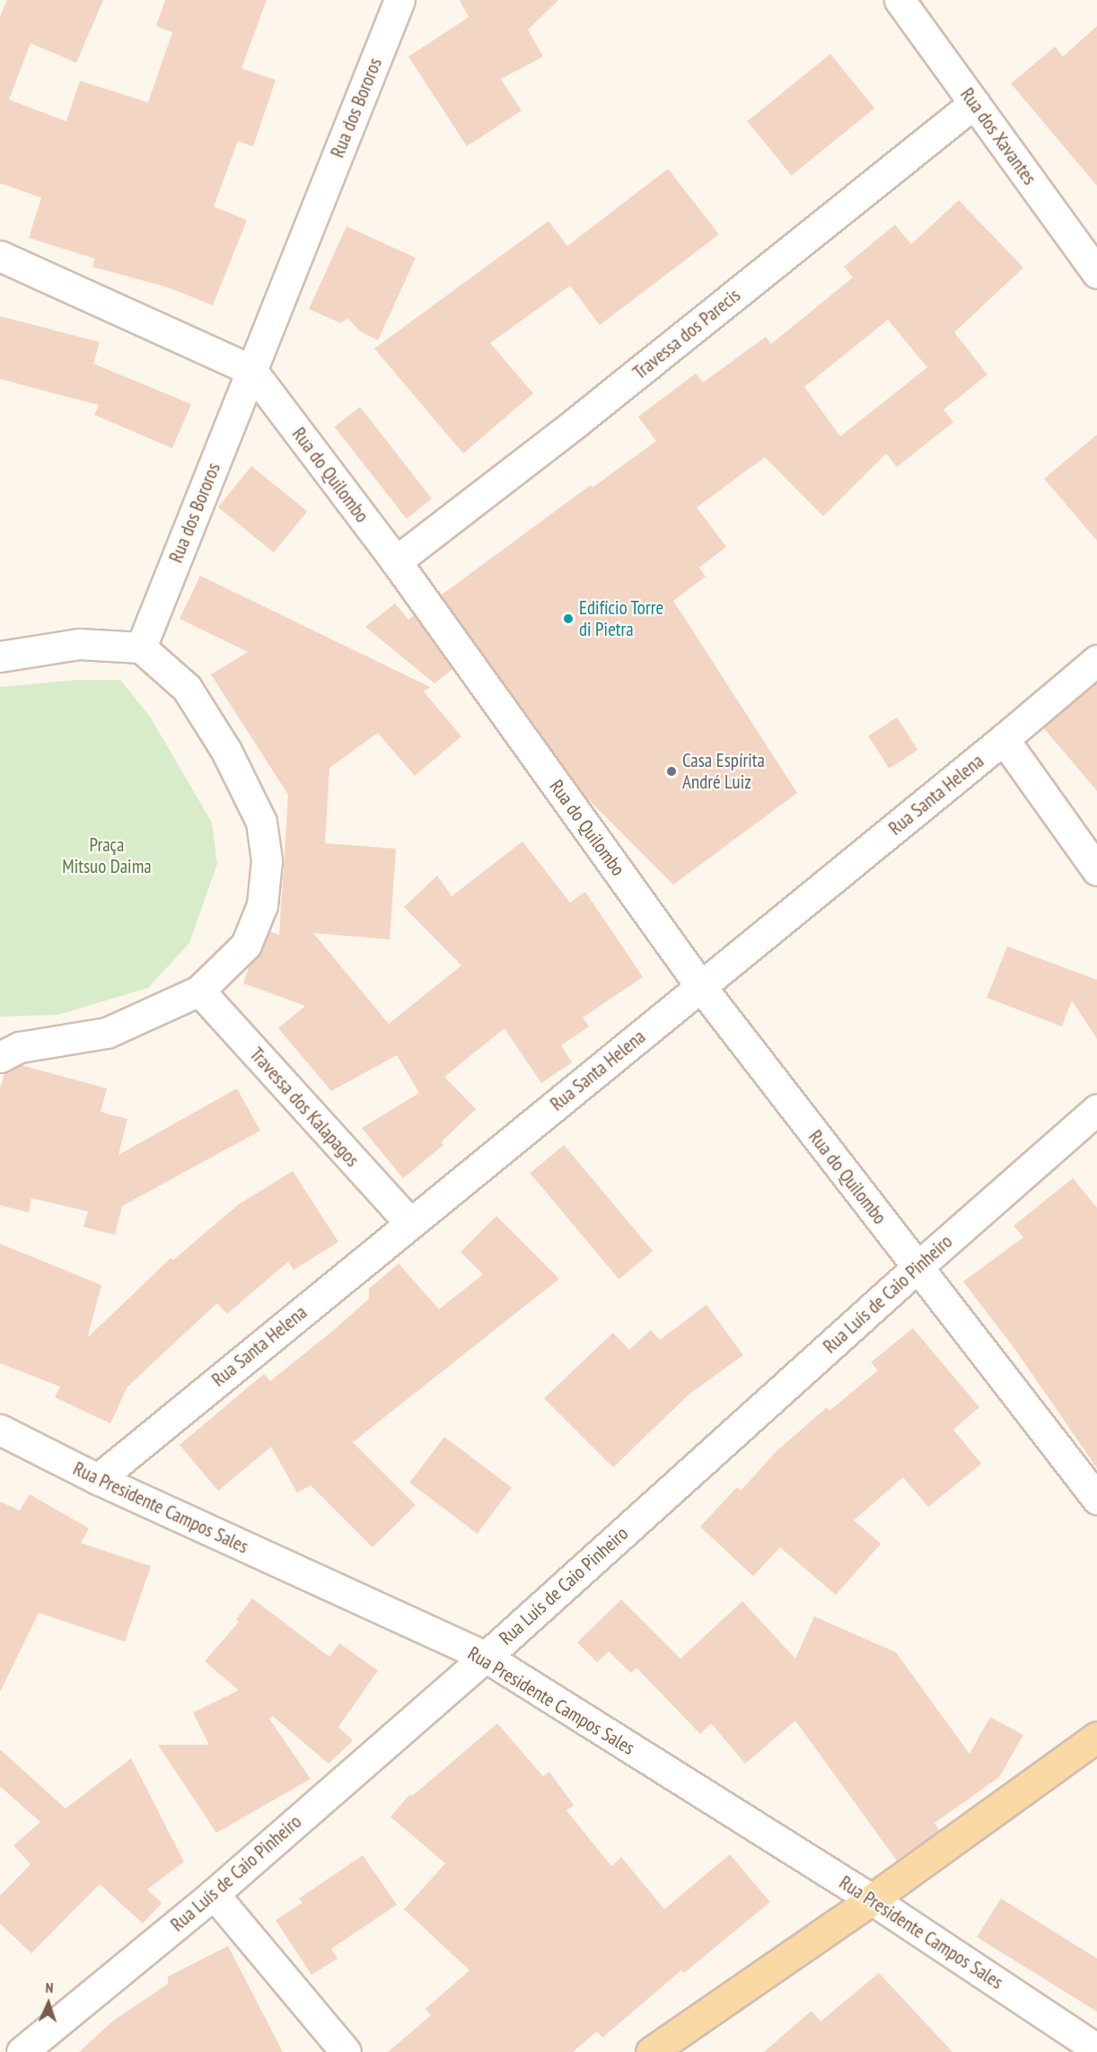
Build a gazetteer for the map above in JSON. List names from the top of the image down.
{
  "streets": {
    "street": [
      "Rua dos Bororos",
      "Rua dos Xavantes",
      "Travessa dos Parecis",
      "Rua do Quilombo",
      "Rua Santa Helena",
      "Travessa dos Kalapagos",
      "Rua Luís de Caio Pinheiro",
      "Rua Presidente Campos Sales"
    ]
  },
  "crossings": [
    ["Rua dos Bororos", "Rua do Quilombo"],
    ["Rua dos Xavantes", "Travessa dos Parecis"],
    ["Travessa dos Parecis", "Rua do Quilombo"],
    ["Rua do Quilombo", "Rua Santa Helena"],
    ["Rua do Quilombo", "Rua Luís de Caio Pinheiro"],
    ["Rua Santa Helena", "Travessa dos Kalapagos"],
    ["Rua Santa Helena", "Rua Presidente Campos Sales"],
    ["Rua Luís de Caio Pinheiro", "Rua Presidente Campos Sales"]
  ],
  "parks": ["Praça Mitsuo Daima"],
  "places": ["Edifício Torre di Pietra", "Casa Espírita André Luiz"],
  "north": "top"
}
